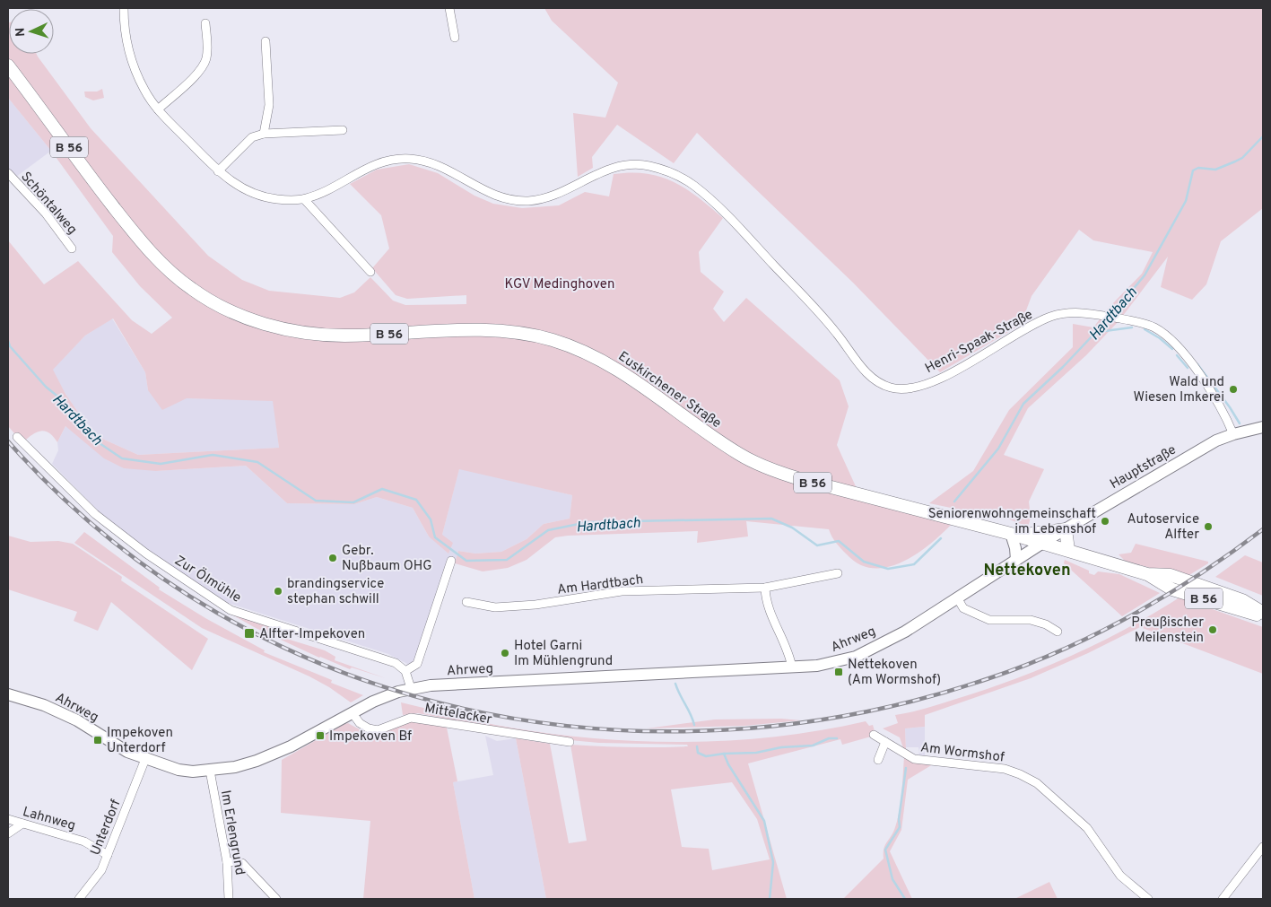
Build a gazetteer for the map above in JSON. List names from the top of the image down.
{
  "streets": {
    "main road": ["B 56", "Euskirchener Straße"],
    "street": [
      "Schöntalweg",
      "Henri-Spaak-Straße",
      "Hauptstraße",
      "Zur Ölmühle",
      "Am Hardtbach",
      "Ahrweg",
      "Mittelacker",
      "Am Wormshof",
      "Lahnweg",
      "Unterdorf",
      "Im Erlengrund"
    ]
  },
  "crossings": [
    ["Henri-Spaak-Straße", "Hauptstraße"],
    ["Euskirchener Straße", "Hauptstraße"],
    ["Euskirchener Straße", "Ahrweg"],
    ["Hauptstraße", "Ahrweg"],
    ["Ahrweg", "Mittelacker"],
    ["Ahrweg", "Unterdorf"],
    ["Ahrweg", "Im Erlengrund"],
    ["Lahnweg", "Unterdorf"]
  ],
  "districts": ["Nettekoven"],
  "water": ["Hardtbach"],
  "parks": ["KGV Medinghoven"],
  "places": {
    "other": [
      "Wald und Wiesen Imkerei",
      "Seniorenwohngemeinschaft im Lebenshof",
      "Autoservice Alfter",
      "Gebr. Nußbaum OHG",
      "brandingservice stephan schwill",
      "Preußischer Meilenstein",
      "Hotel Garni Im Mühlengrund"
    ],
    "transit": [
      "Alfter-Impekoven",
      "Nettekoven (Am Wormshof)",
      "Impekoven Bf",
      "Impekoven Unterdorf"
    ]
  },
  "north": "left"
}
